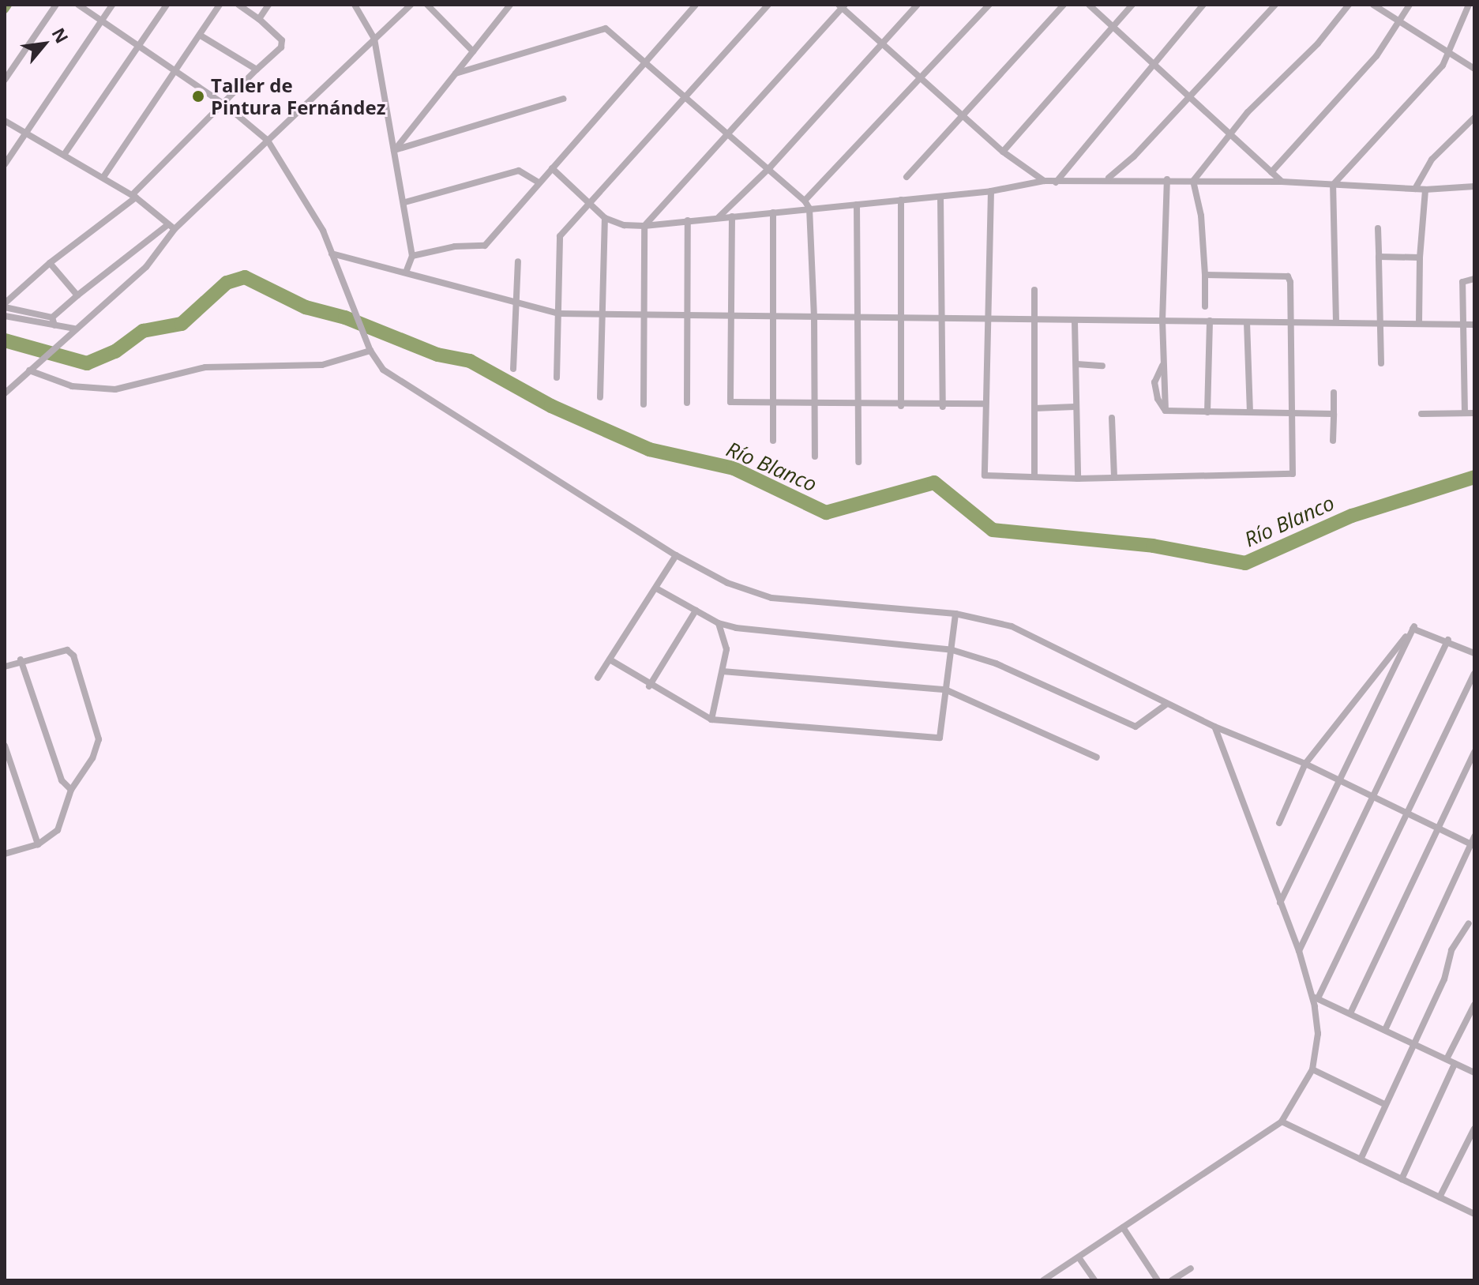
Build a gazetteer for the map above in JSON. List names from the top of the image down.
{
  "water": ["Río Blanco"],
  "places": ["Taller de Pintura Fernández"],
  "north": "top right"
}
